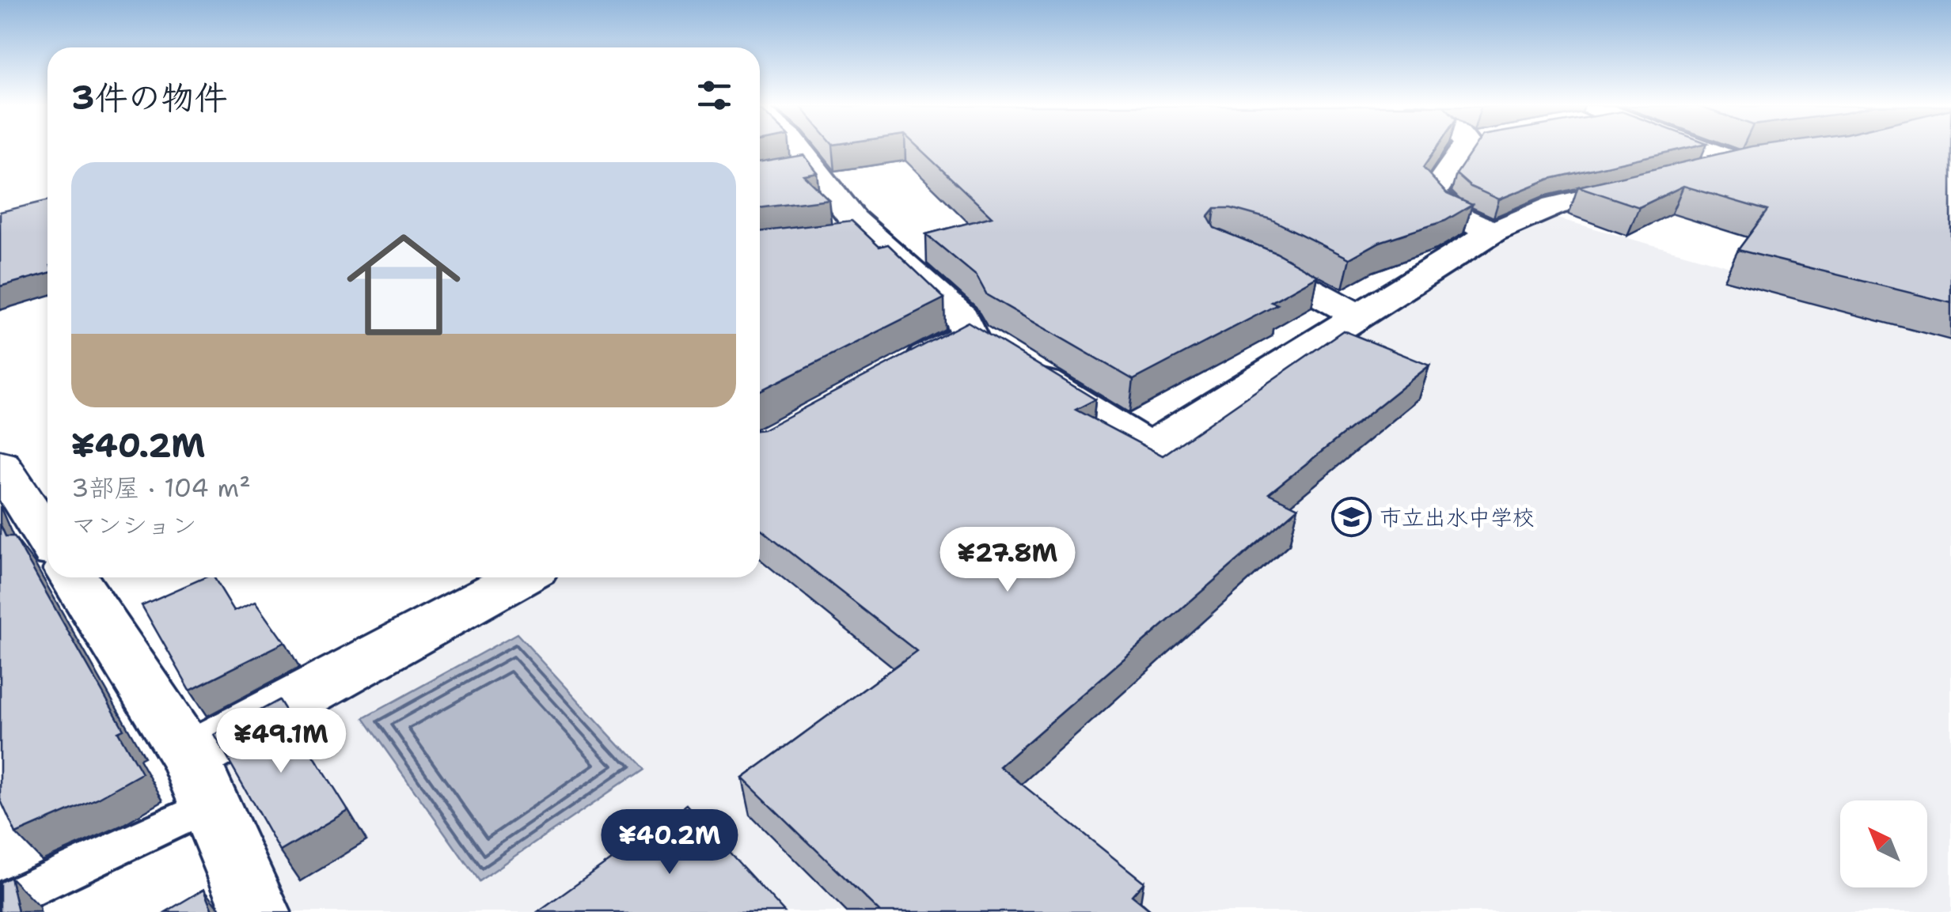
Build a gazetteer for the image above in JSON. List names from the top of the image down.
{
  "places": {
    "school or university": ["市立出水中学校"]
  },
  "north": "top left",
  "page": {
    "heading": "3件の物件",
    "list": [
      {
        "name": "¥40.2M",
        "note": "3部屋 · 104 m² · マンション"
      }
    ],
    "price": ["¥27.8M", "¥49.1M", "¥40.2M"]
  }
}
